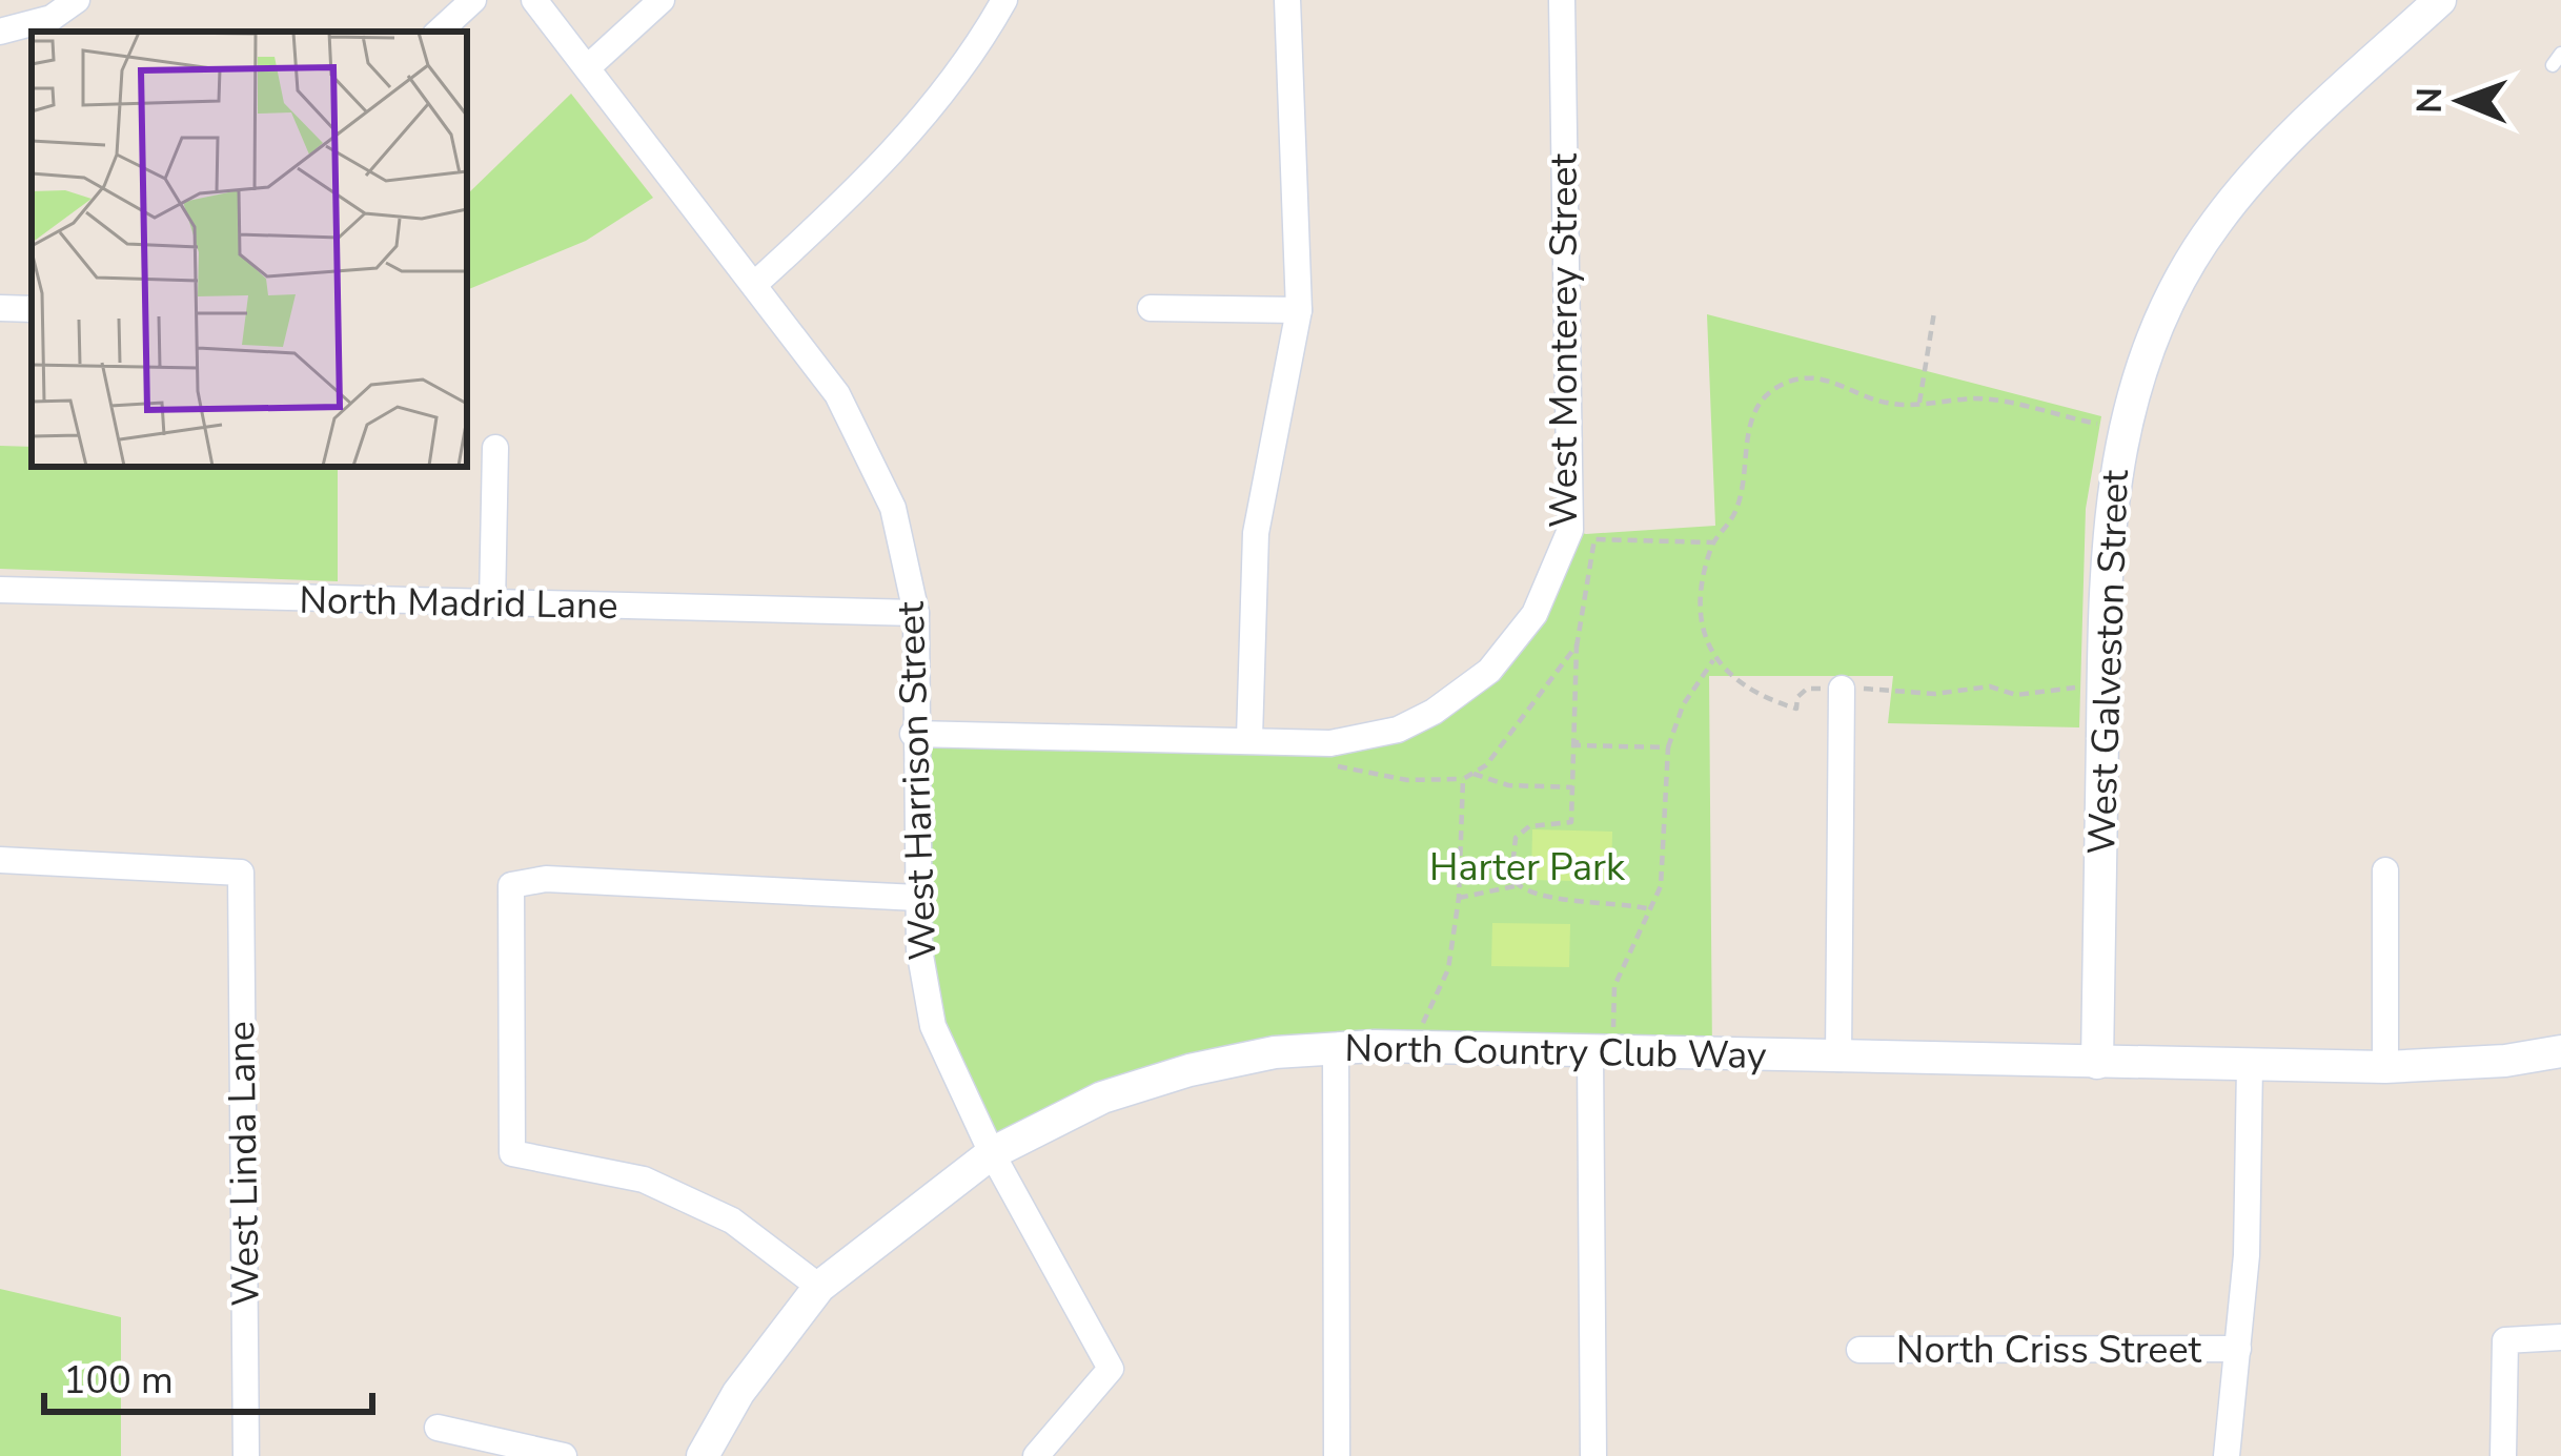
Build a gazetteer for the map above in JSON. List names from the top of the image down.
{
  "streets": {
    "street": [
      "West Monterey Street",
      "North Madrid Lane",
      "West Galveston Street",
      "West Harrison Street",
      "North Country Club Way",
      "West Linda Lane",
      "North Criss Street"
    ]
  },
  "crossings": [
    ["West Monterey Street", "West Harrison Street"],
    ["North Madrid Lane", "West Harrison Street"],
    ["West Galveston Street", "North Country Club Way"],
    ["West Harrison Street", "North Country Club Way"]
  ],
  "parks": ["Harter Park"],
  "scale_bar": "100 m",
  "north": "left"
}
